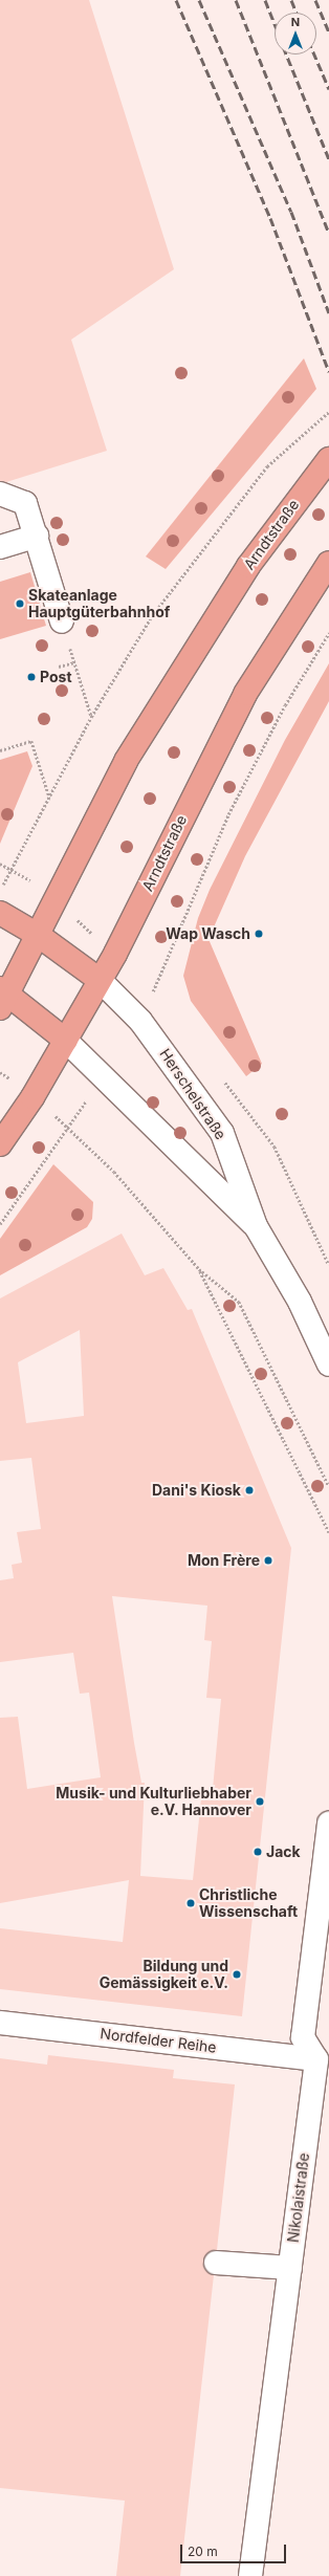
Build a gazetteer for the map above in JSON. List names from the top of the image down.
{
  "streets": {
    "main road": ["Arndtstraße"],
    "street": ["Herschelstraße", "Nordfelder Reihe", "Nikolaistraße"]
  },
  "crossings": [
    ["Arndtstraße", "Herschelstraße"],
    ["Nordfelder Reihe", "Nikolaistraße"]
  ],
  "places": [
    "Skateanlage Hauptgüterbahnhof",
    "Post",
    "Wap Wasch",
    "Dani's Kiosk",
    "Mon Frère",
    "Musik- und Kulturliebhaber e.V. Hannover",
    "Jack",
    "Christliche Wissenschaft",
    "Bildung und Gemässigkeit e.V."
  ],
  "scale_bar": "20 m",
  "north": "top"
}
